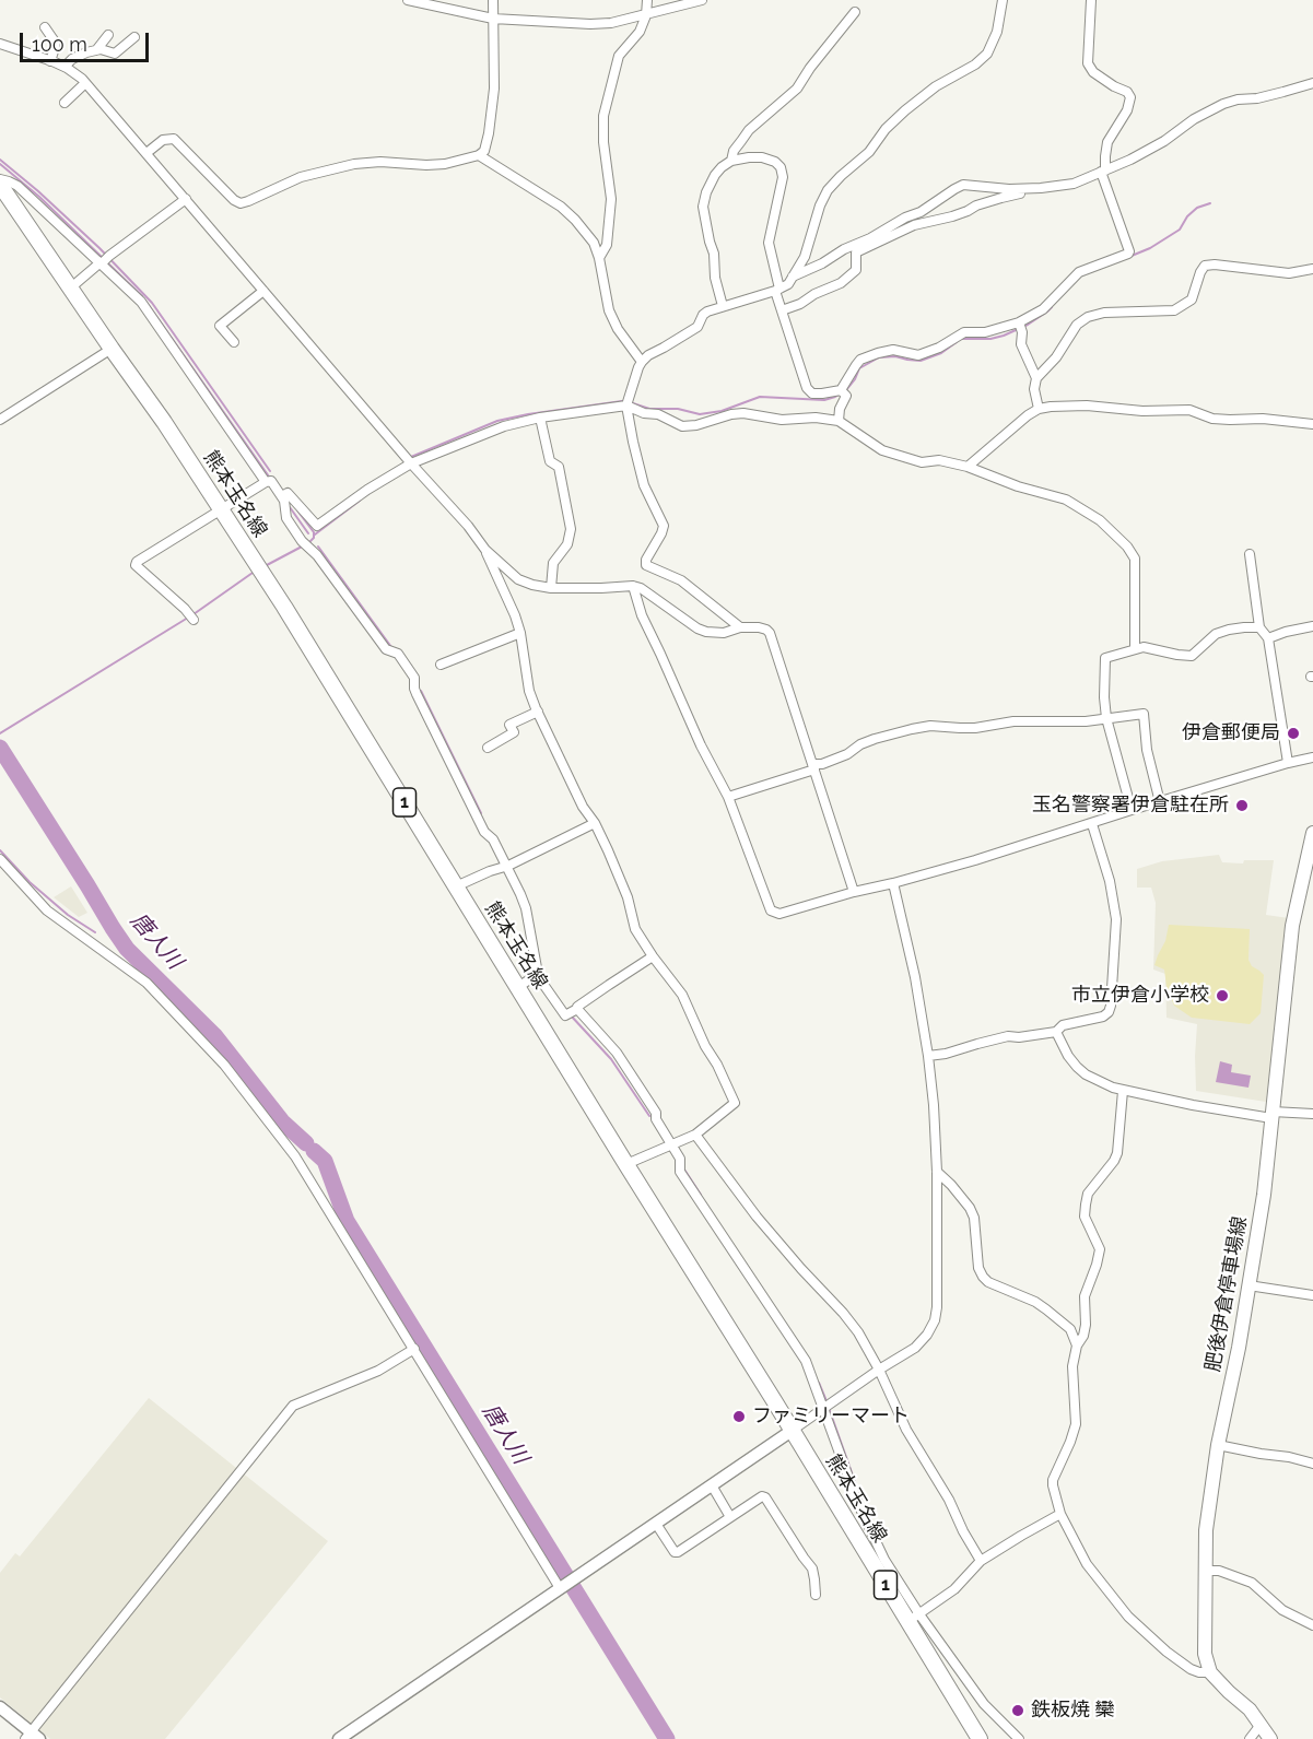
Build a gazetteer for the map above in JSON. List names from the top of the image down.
{
  "streets": {
    "main road": ["熊本玉名線", "1", "肥後伊倉停車場線"]
  },
  "water": ["唐人川"],
  "places": [
    "伊倉郵便局",
    "玉名警察署伊倉駐在所",
    "市立伊倉小学校",
    "ファミリーマート",
    "鉄板焼 欒"
  ],
  "scale_bar": "100 m"
}
